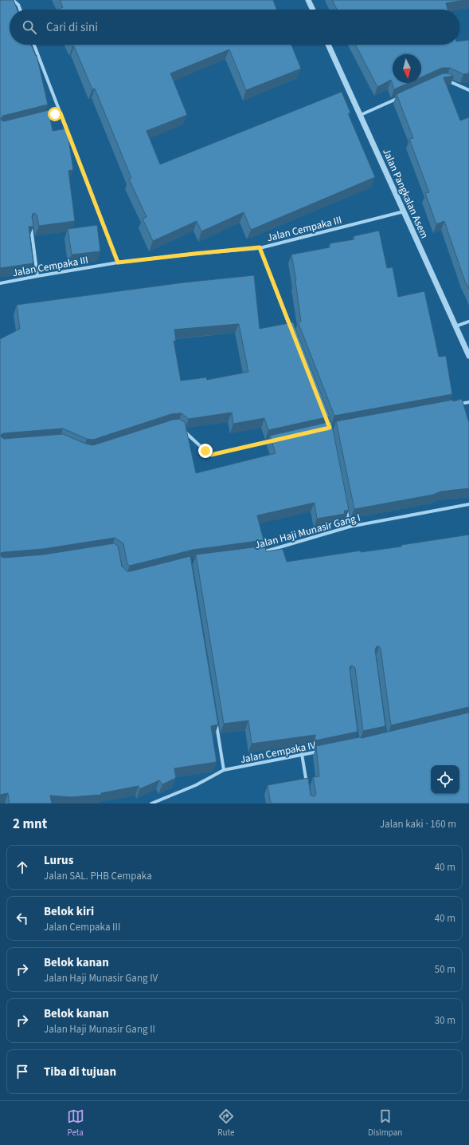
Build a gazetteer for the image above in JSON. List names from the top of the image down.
{
  "streets": {
    "street": [
      "Jalan Pangkalan Asem",
      "Jalan Cempaka III",
      "Jalan Haji Munasir Gang I",
      "Jalan Cempaka IV"
    ]
  },
  "crossings": [
    ["Jalan Pangkalan Asem", "Jalan Cempaka III"]
  ],
  "north": "bottom",
  "page": {
    "search": "Cari di sini",
    "heading": ["2 mnt", "Jalan kaki · 160 m"],
    "list": [
      ["Lurus", "Jalan SAL. PHB Cempaka", "40 m"],
      ["Belok kiri", "Jalan Cempaka III", "40 m"],
      ["Belok kanan", "Jalan Haji Munasir Gang IV", "50 m"],
      ["Belok kanan", "Jalan Haji Munasir Gang II", "30 m"],
      "Tiba di tujuan"
    ],
    "nav": ["Peta", "Rute", "Disimpan"]
  }
}
